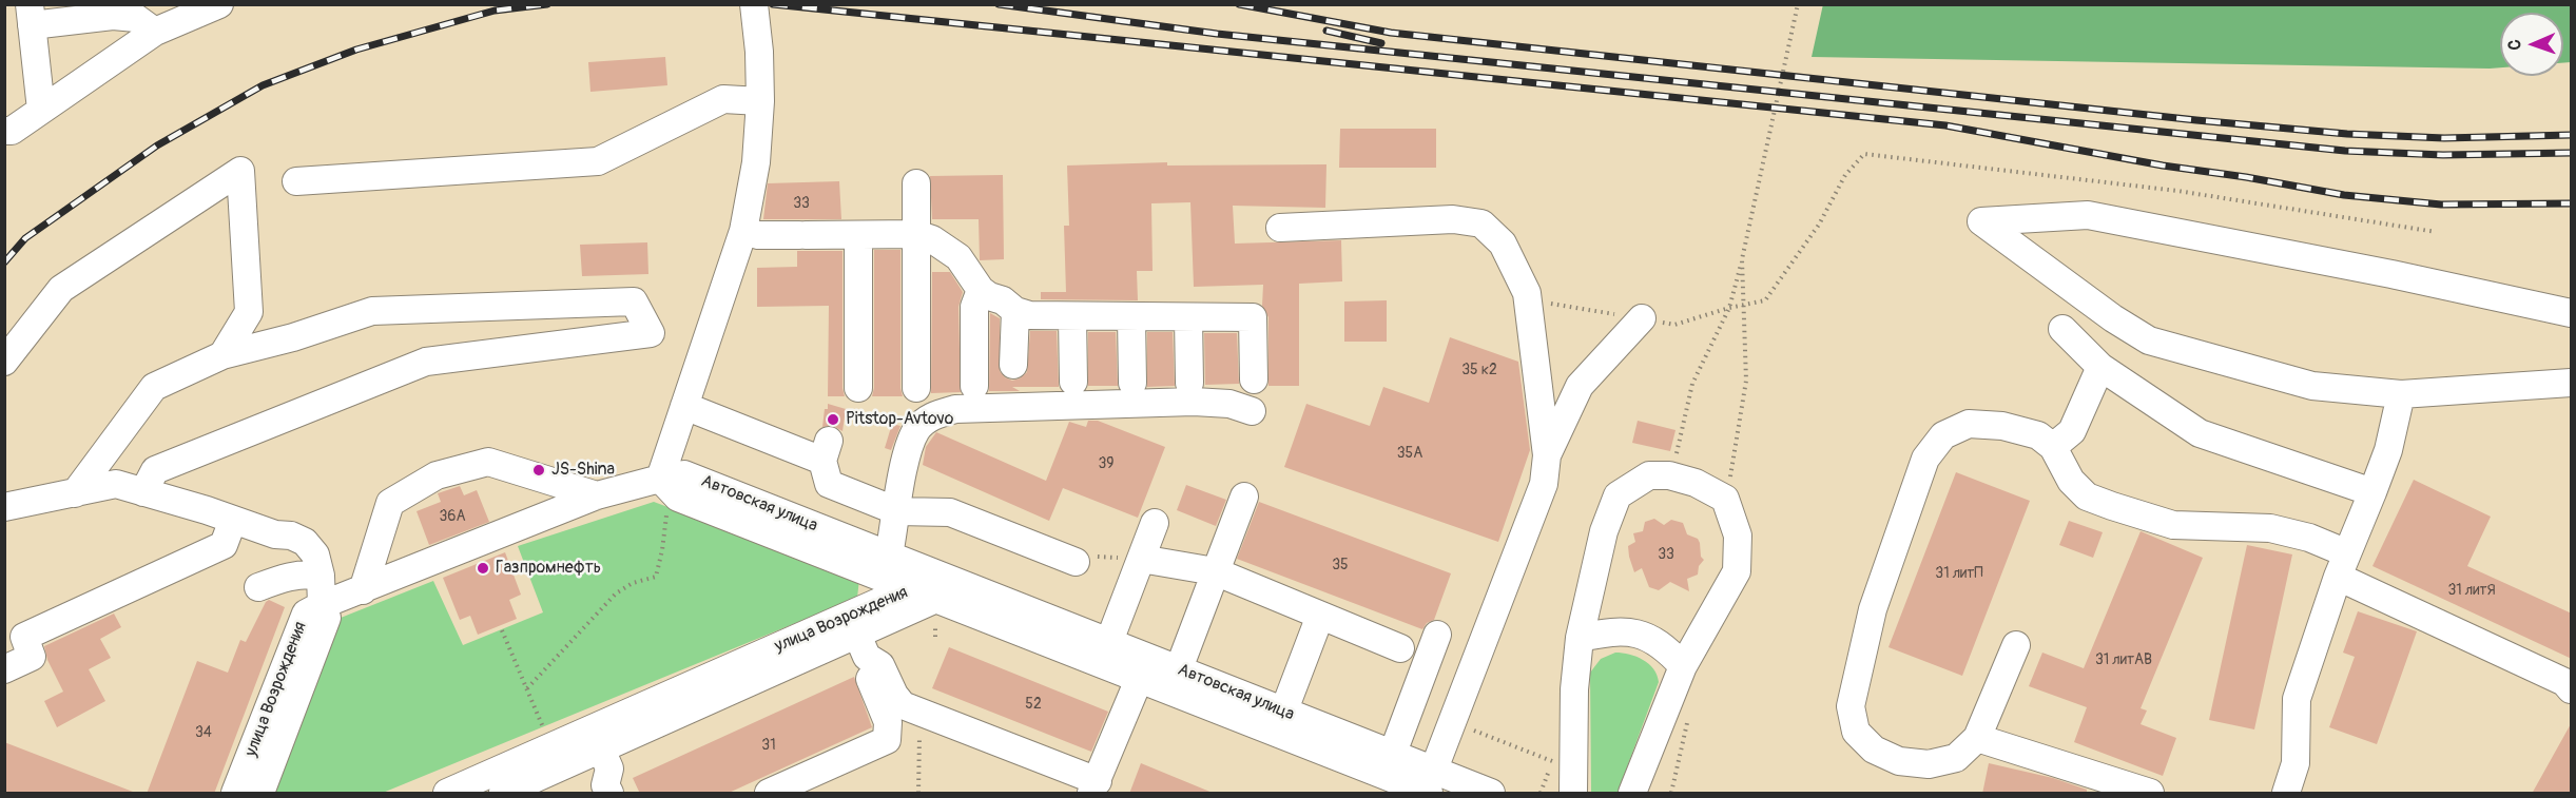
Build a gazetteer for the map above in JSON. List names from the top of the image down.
{
  "streets": {
    "street": ["Автовская улица", "улица Возрождения"]
  },
  "crossings": [
    ["Автовская улица", "улица Возрождения"]
  ],
  "places": ["Pitstop-Avtovo", "JS-Shina", "Газпромнефть"],
  "house_numbers": [
    "33",
    "35 к2",
    "35А",
    "39",
    "36А",
    "33",
    "35",
    "31 литП",
    "31 литЯ",
    "31 литАВ",
    "52",
    "34",
    "31"
  ],
  "north": "left"
}
